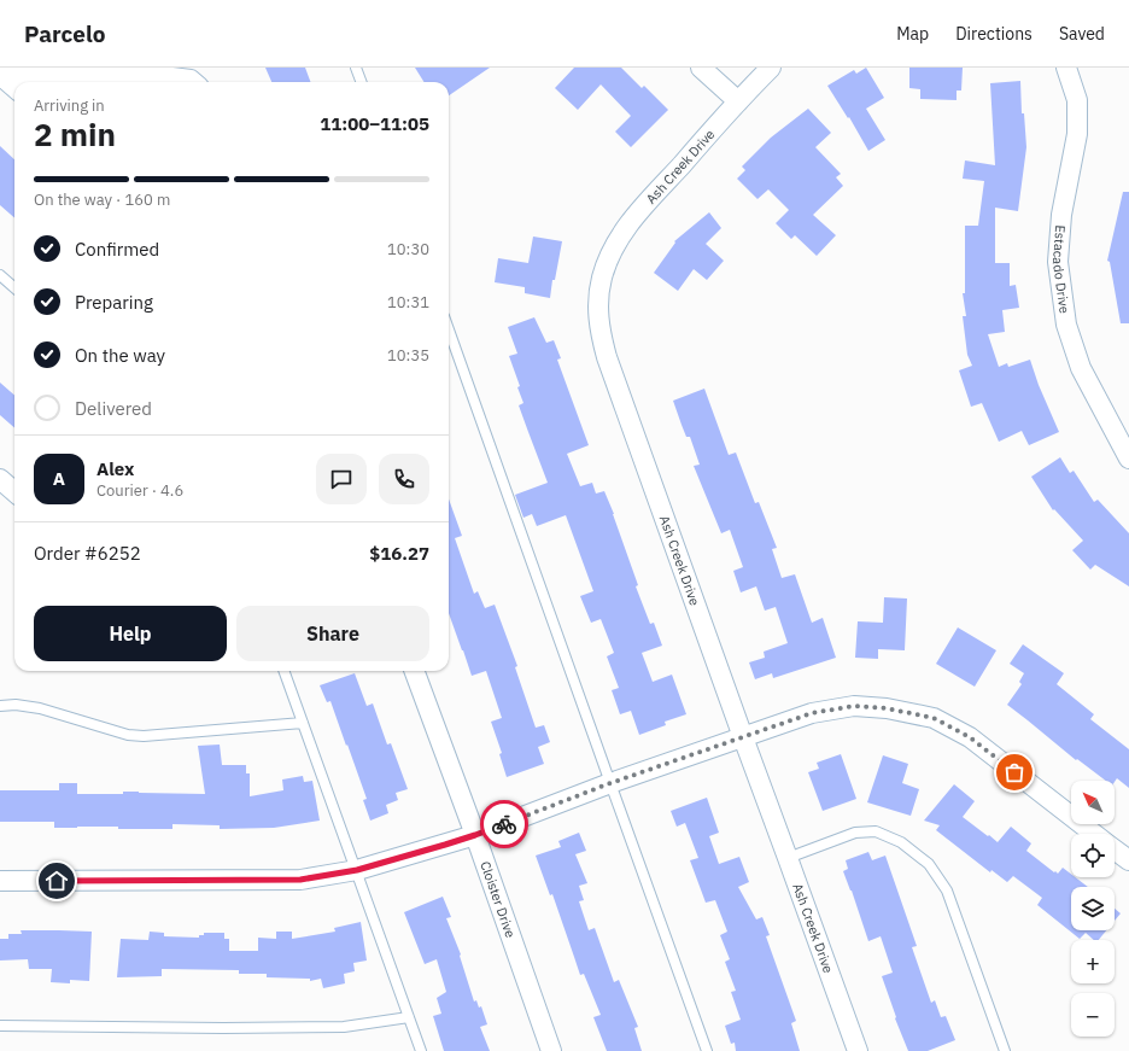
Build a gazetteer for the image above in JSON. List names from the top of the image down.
{
  "streets": {
    "street": ["Ash Creek Drive", "Estacado Drive", "Cloister Drive"]
  },
  "north": "top left",
  "page": {
    "header": "Parcelo",
    "nav": ["Map", "Directions", "Saved"],
    "heading": ["2 min", "Arriving in", "11:00–11:05"],
    "panel": [
      "Alex",
      "Courier · 4.6",
      "Order #6252",
      "$16.27"
    ],
    "bar": "On the way · 160 m",
    "list": [
      ["Confirmed", "10:30"],
      ["Preparing", "10:31"],
      ["On the way", "10:35"],
      "Delivered"
    ],
    "round": "A",
    "buttons": ["Help", "Share"],
    "map_buttons": ["+", "−"]
  }
}
